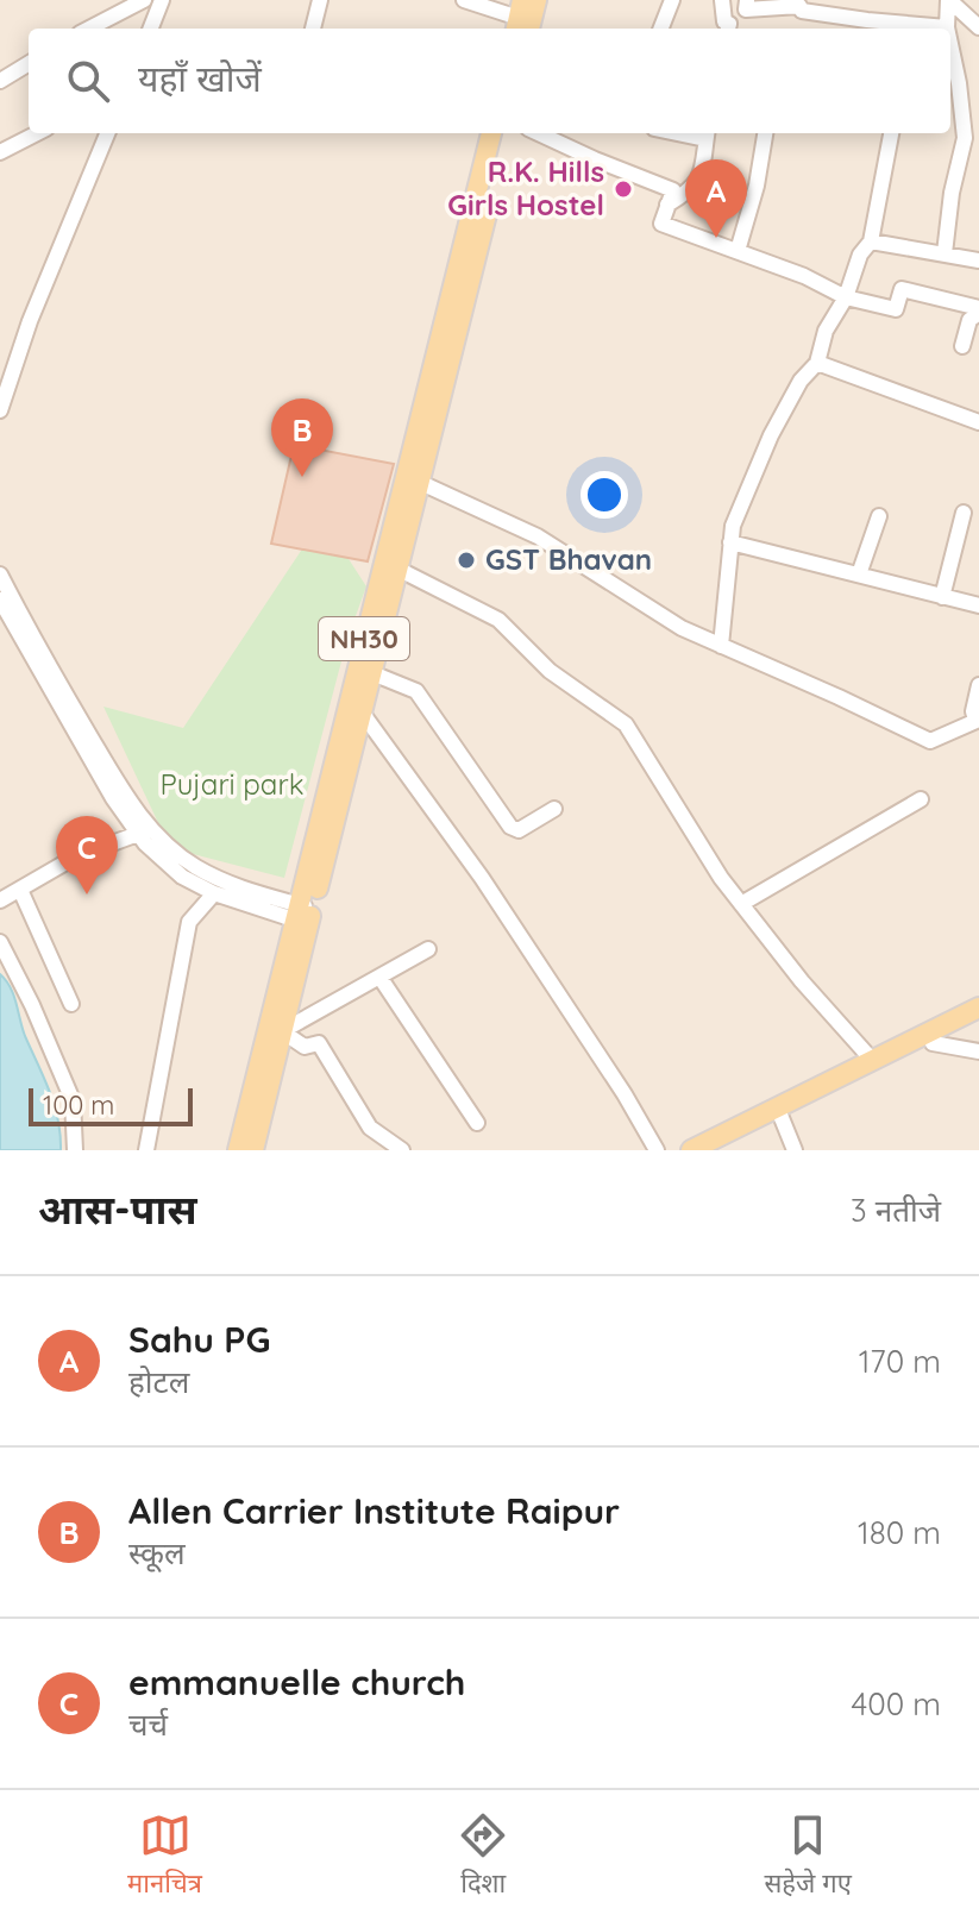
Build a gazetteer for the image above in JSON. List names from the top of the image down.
{
  "streets": {
    "main road": ["NH30"]
  },
  "parks": ["Pujari park"],
  "places": ["R.K. Hills Girls Hostel", "GST Bhavan"],
  "scale_bar": "100 m",
  "page": {
    "search": "यहाँ खोजें",
    "pins": ["A", "B", "C"],
    "scale": "100 m",
    "heading": ["आस-पास", "3 नतीजे"],
    "list": [
      {
        "mark": "A",
        "name": "Sahu PG",
        "note": "होटल",
        "value": "170 m"
      },
      {
        "mark": "B",
        "name": "Allen Carrier Institute Raipur",
        "note": "स्कूल",
        "value": "180 m"
      },
      {
        "mark": "C",
        "name": "emmanuelle church",
        "note": "चर्च",
        "value": "400 m"
      }
    ],
    "nav": ["मानचित्र", "दिशा", "सहेजे गए"]
  }
}
